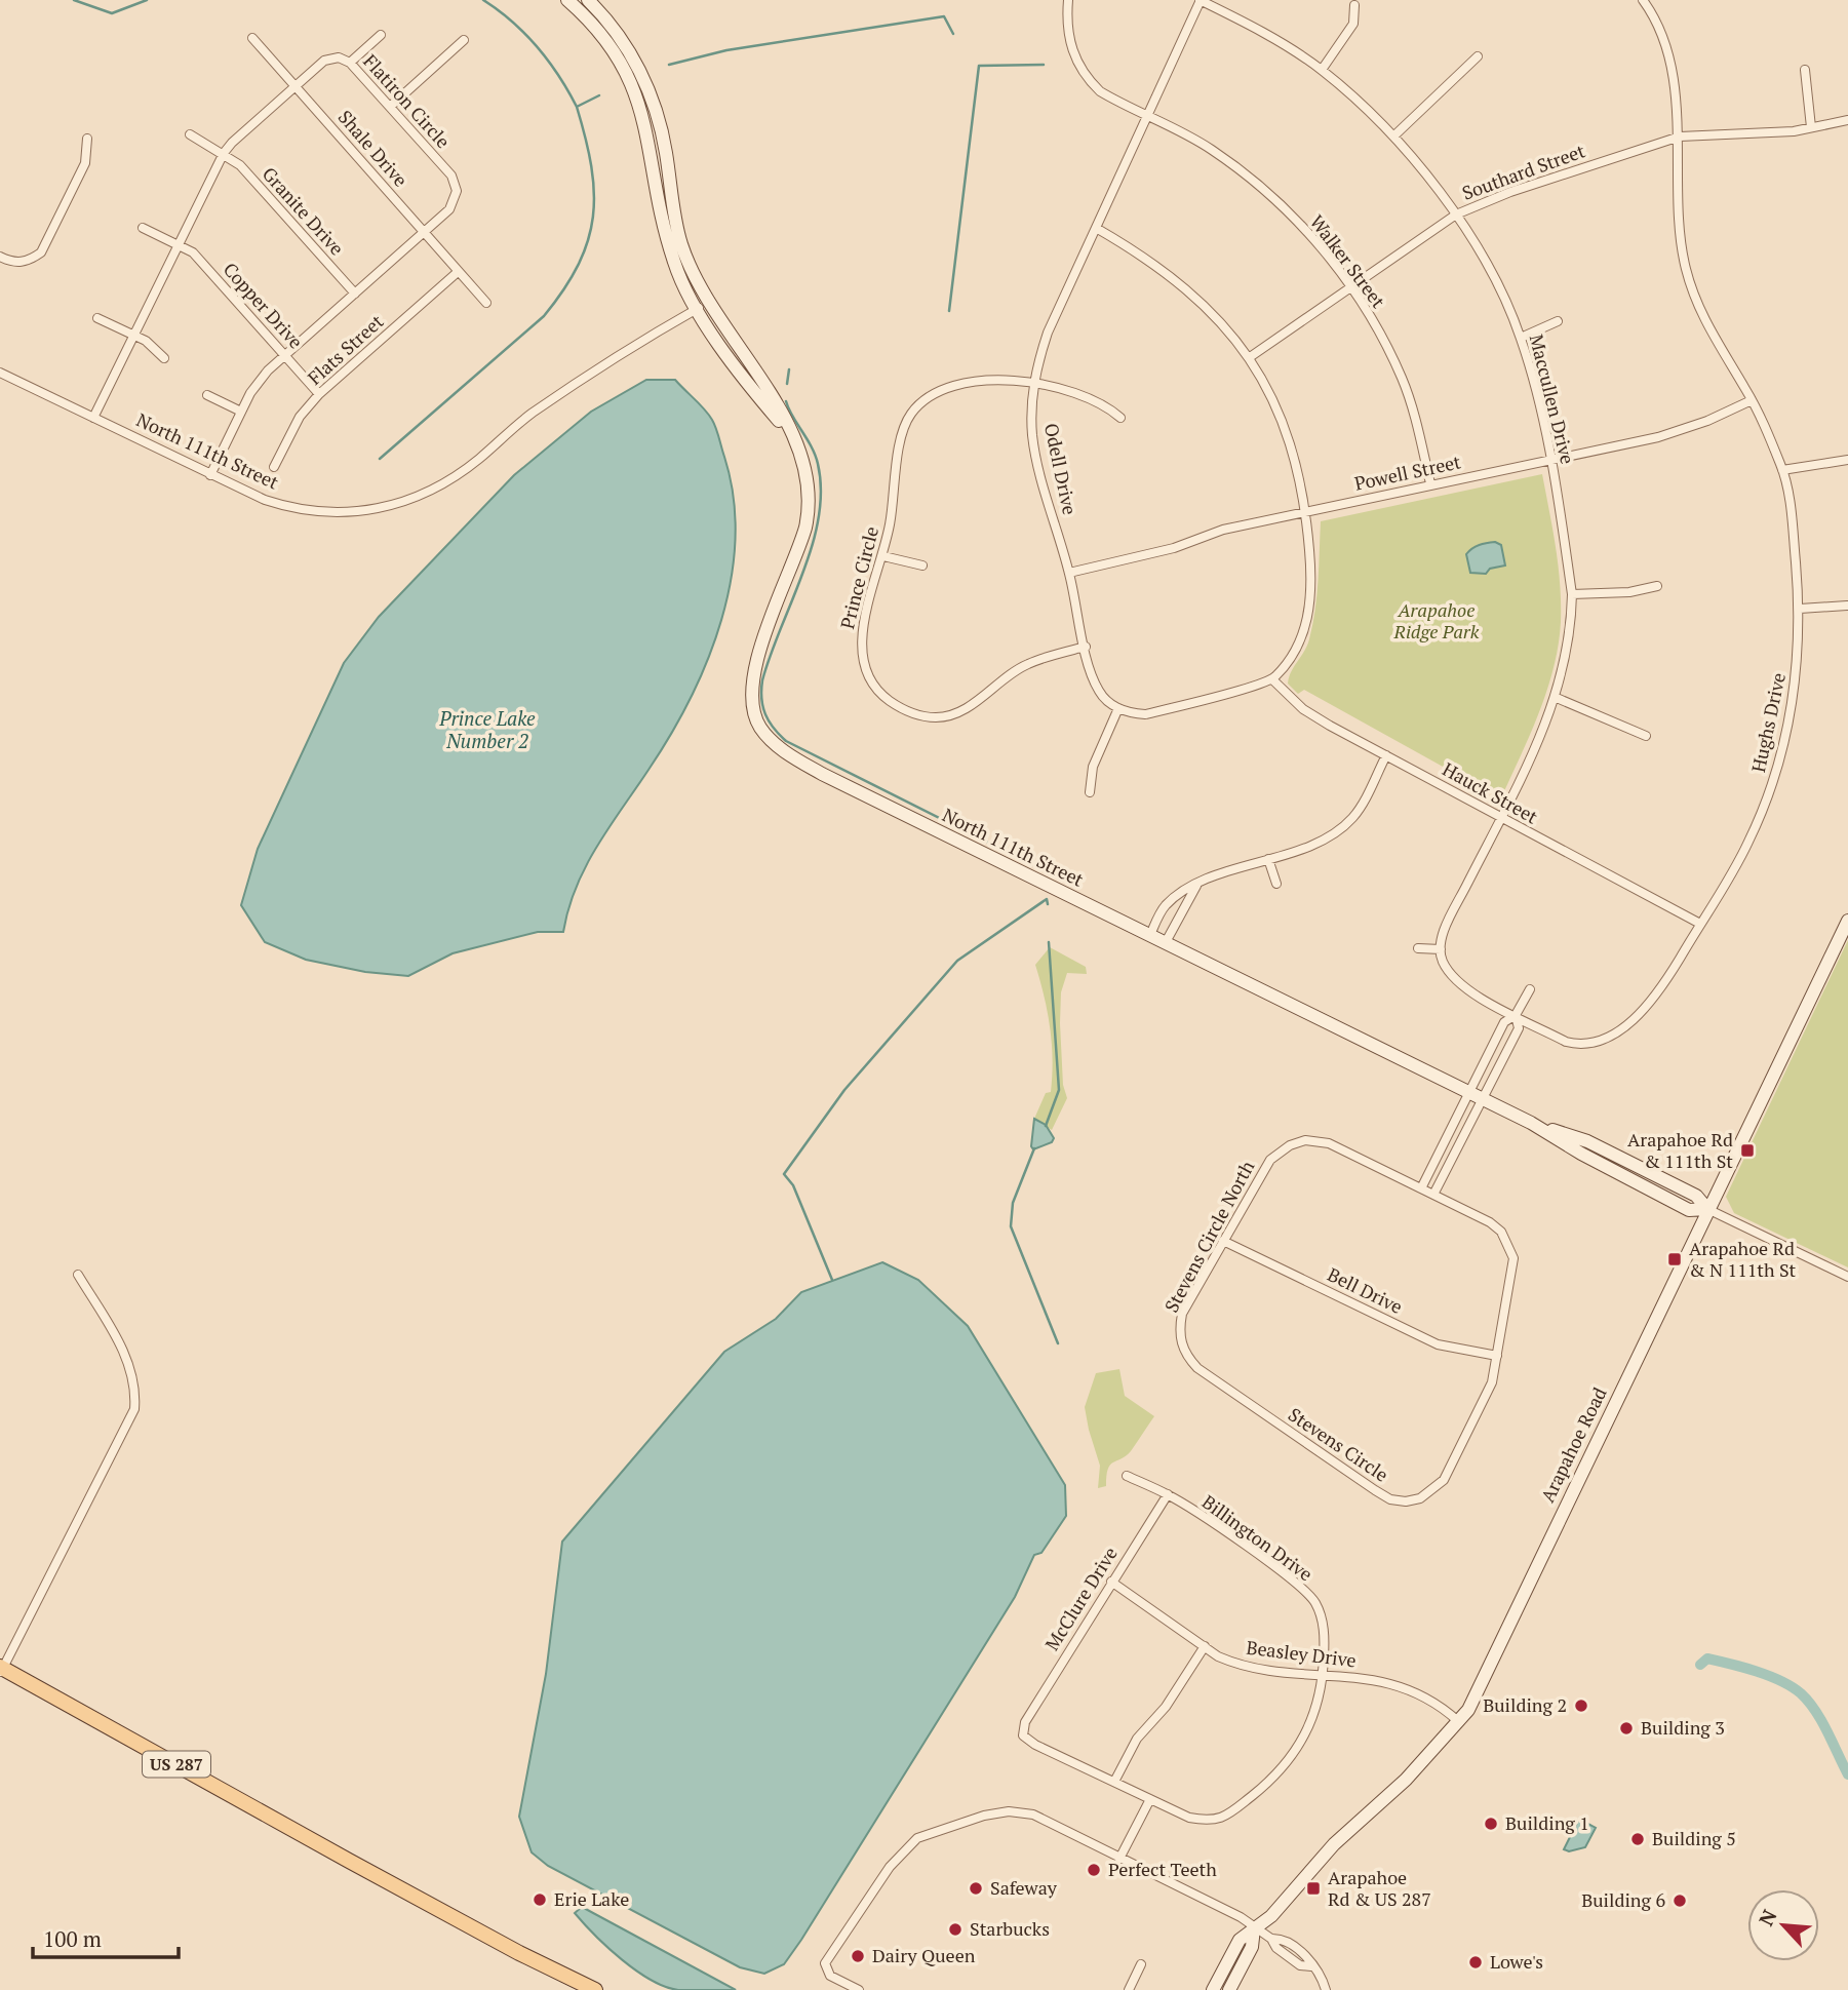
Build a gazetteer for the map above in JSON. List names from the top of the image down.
{
  "streets": {
    "main road": ["US 287"],
    "street": [
      "Flatiron Circle",
      "Shale Drive",
      "Southard Street",
      "Granite Drive",
      "Walker Street",
      "Copper Drive",
      "Flats Street",
      "Maccullen Drive",
      "North 111th Street",
      "Odell Drive",
      "Powell Street",
      "Prince Circle",
      "Hughs Drive",
      "Hauck Street",
      "Stevens Circle North",
      "Bell Drive",
      "Stevens Circle",
      "Arapahoe Road",
      "Billington Drive",
      "McClure Drive",
      "Beasley Drive"
    ]
  },
  "crossings": [
    ["Flatiron Circle", "Shale Drive"],
    ["Flatiron Circle", "Granite Drive"],
    ["Flatiron Circle", "Copper Drive"],
    ["Flatiron Circle", "North 111th Street"],
    ["Shale Drive", "Flats Street"],
    ["Southard Street", "Walker Street"],
    ["Southard Street", "Maccullen Drive"],
    ["Southard Street", "Hughs Drive"],
    ["Walker Street", "Odell Drive"],
    ["Walker Street", "Powell Street"],
    ["Copper Drive", "Flats Street"],
    ["Maccullen Drive", "Odell Drive"],
    ["Maccullen Drive", "Powell Street"],
    ["Maccullen Drive", "Hughs Drive"],
    ["Maccullen Drive", "Hauck Street"],
    ["North 111th Street", "Arapahoe Road"],
    ["Odell Drive", "Powell Street"],
    ["Odell Drive", "Prince Circle"],
    ["Powell Street", "Hughs Drive"],
    ["Hughs Drive", "Hauck Street"],
    ["Stevens Circle North", "Bell Drive"],
    ["Stevens Circle North", "Stevens Circle"],
    ["Bell Drive", "Stevens Circle"],
    ["Arapahoe Road", "Beasley Drive"],
    ["Billington Drive", "McClure Drive"],
    ["Billington Drive", "Beasley Drive"],
    ["McClure Drive", "Beasley Drive"]
  ],
  "water": ["Prince Lake Number 2"],
  "parks": ["Arapahoe Ridge Park"],
  "places": {
    "transit": ["Arapahoe Rd & 111th St", "Arapahoe Rd & N 111th St", "Arapahoe Rd & US 287"],
    "other": [
      "Building 2",
      "Building 3",
      "Building 1",
      "Building 5",
      "Perfect Teeth",
      "Safeway",
      "Erie Lake",
      "Building 6",
      "Starbucks",
      "Dairy Queen",
      "Lowe's"
    ]
  },
  "scale_bar": "100 m",
  "north": "top left"
}
